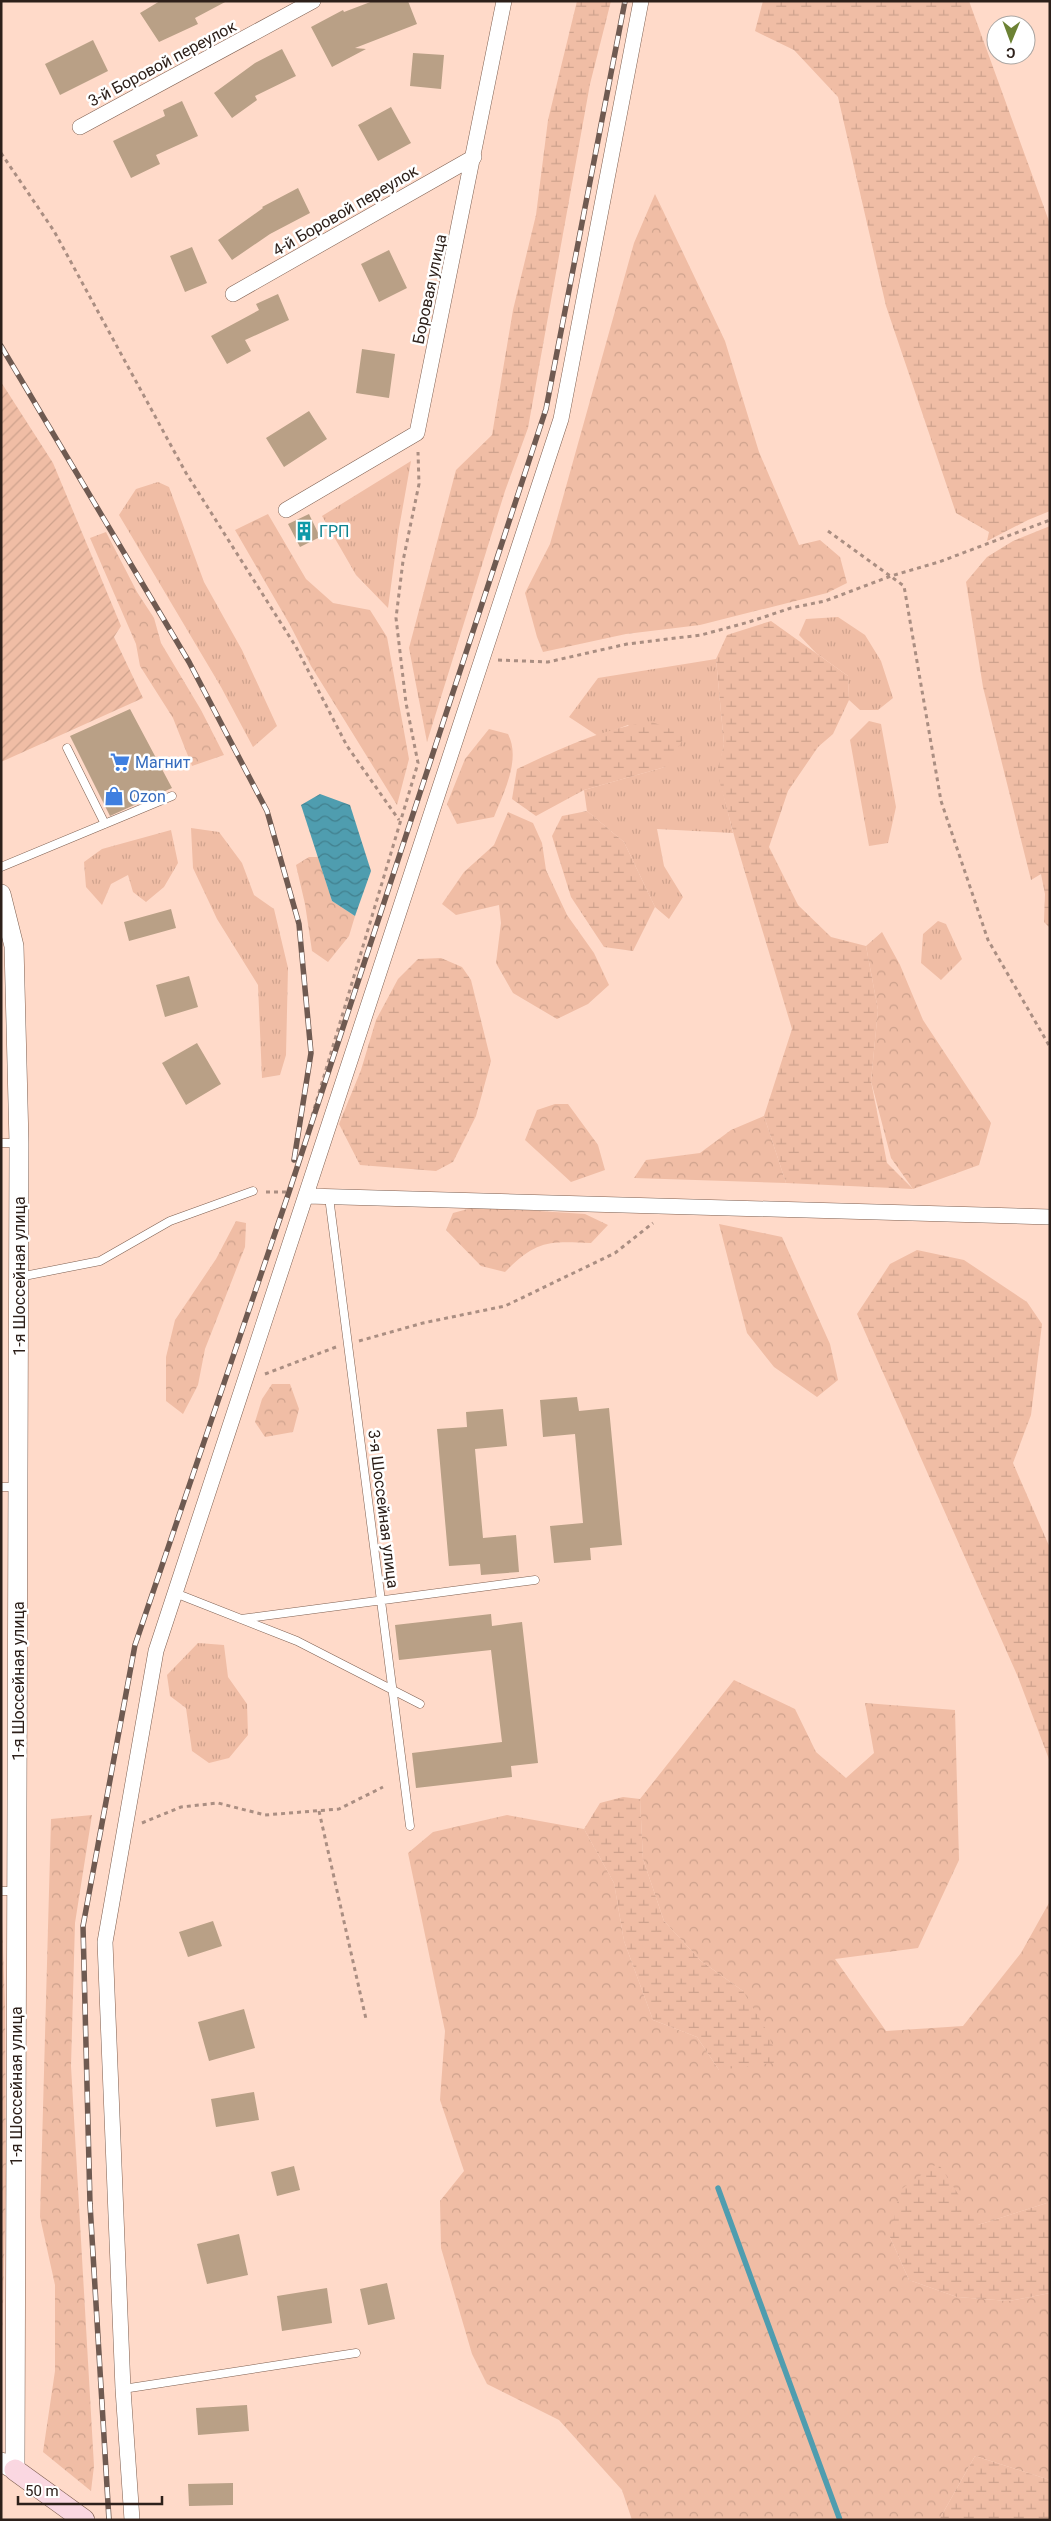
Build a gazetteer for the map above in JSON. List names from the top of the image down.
{
  "streets": {
    "street": [
      "3-й Боровой переулок",
      "4-й Боровой переулок",
      "Боровая улица",
      "1-я Шоссейная улица"
    ],
    "lane": ["3-я Шоссейная улица"]
  },
  "crossings": [
    ["4-й Боровой переулок", "Боровая улица"]
  ],
  "places": {
    "building": ["ГРП"],
    "supermarket": ["Магнит"],
    "shop": ["Ozon"]
  },
  "scale_bar": "50 m",
  "north": "bottom"
}
